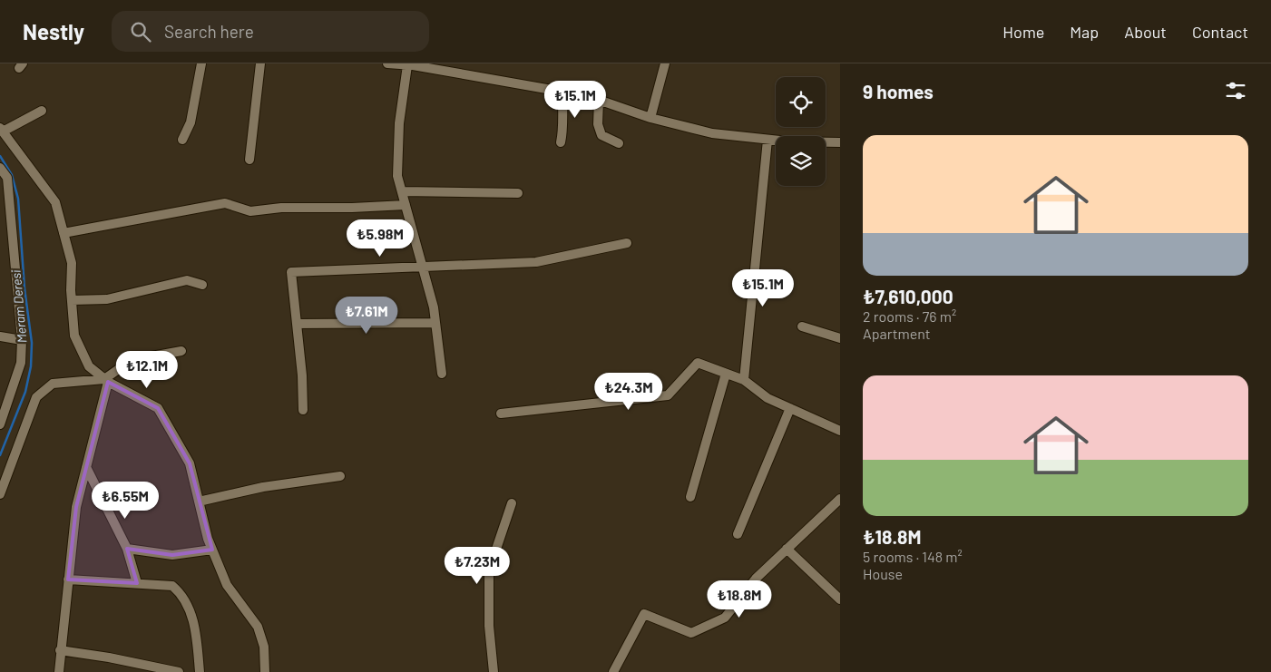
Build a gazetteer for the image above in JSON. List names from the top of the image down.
{
  "water": ["Meram Deresi"],
  "page": {
    "header": "Nestly",
    "search": "Search here",
    "nav": [
      "Home",
      "Map",
      "About",
      "Contact"
    ],
    "heading": "9 homes",
    "price": [
      "₺15.1M",
      "₺5.98M",
      "₺15.1M",
      "₺7.61M",
      "₺12.1M",
      "₺24.3M",
      "₺6.55M",
      "₺7.23M",
      "₺18.8M"
    ],
    "list": [
      {
        "name": "₺7,610,000",
        "note": "2 rooms · 76 m² · Apartment"
      },
      {
        "name": "₺18.8M",
        "note": "5 rooms · 148 m² · House"
      }
    ]
  }
}
